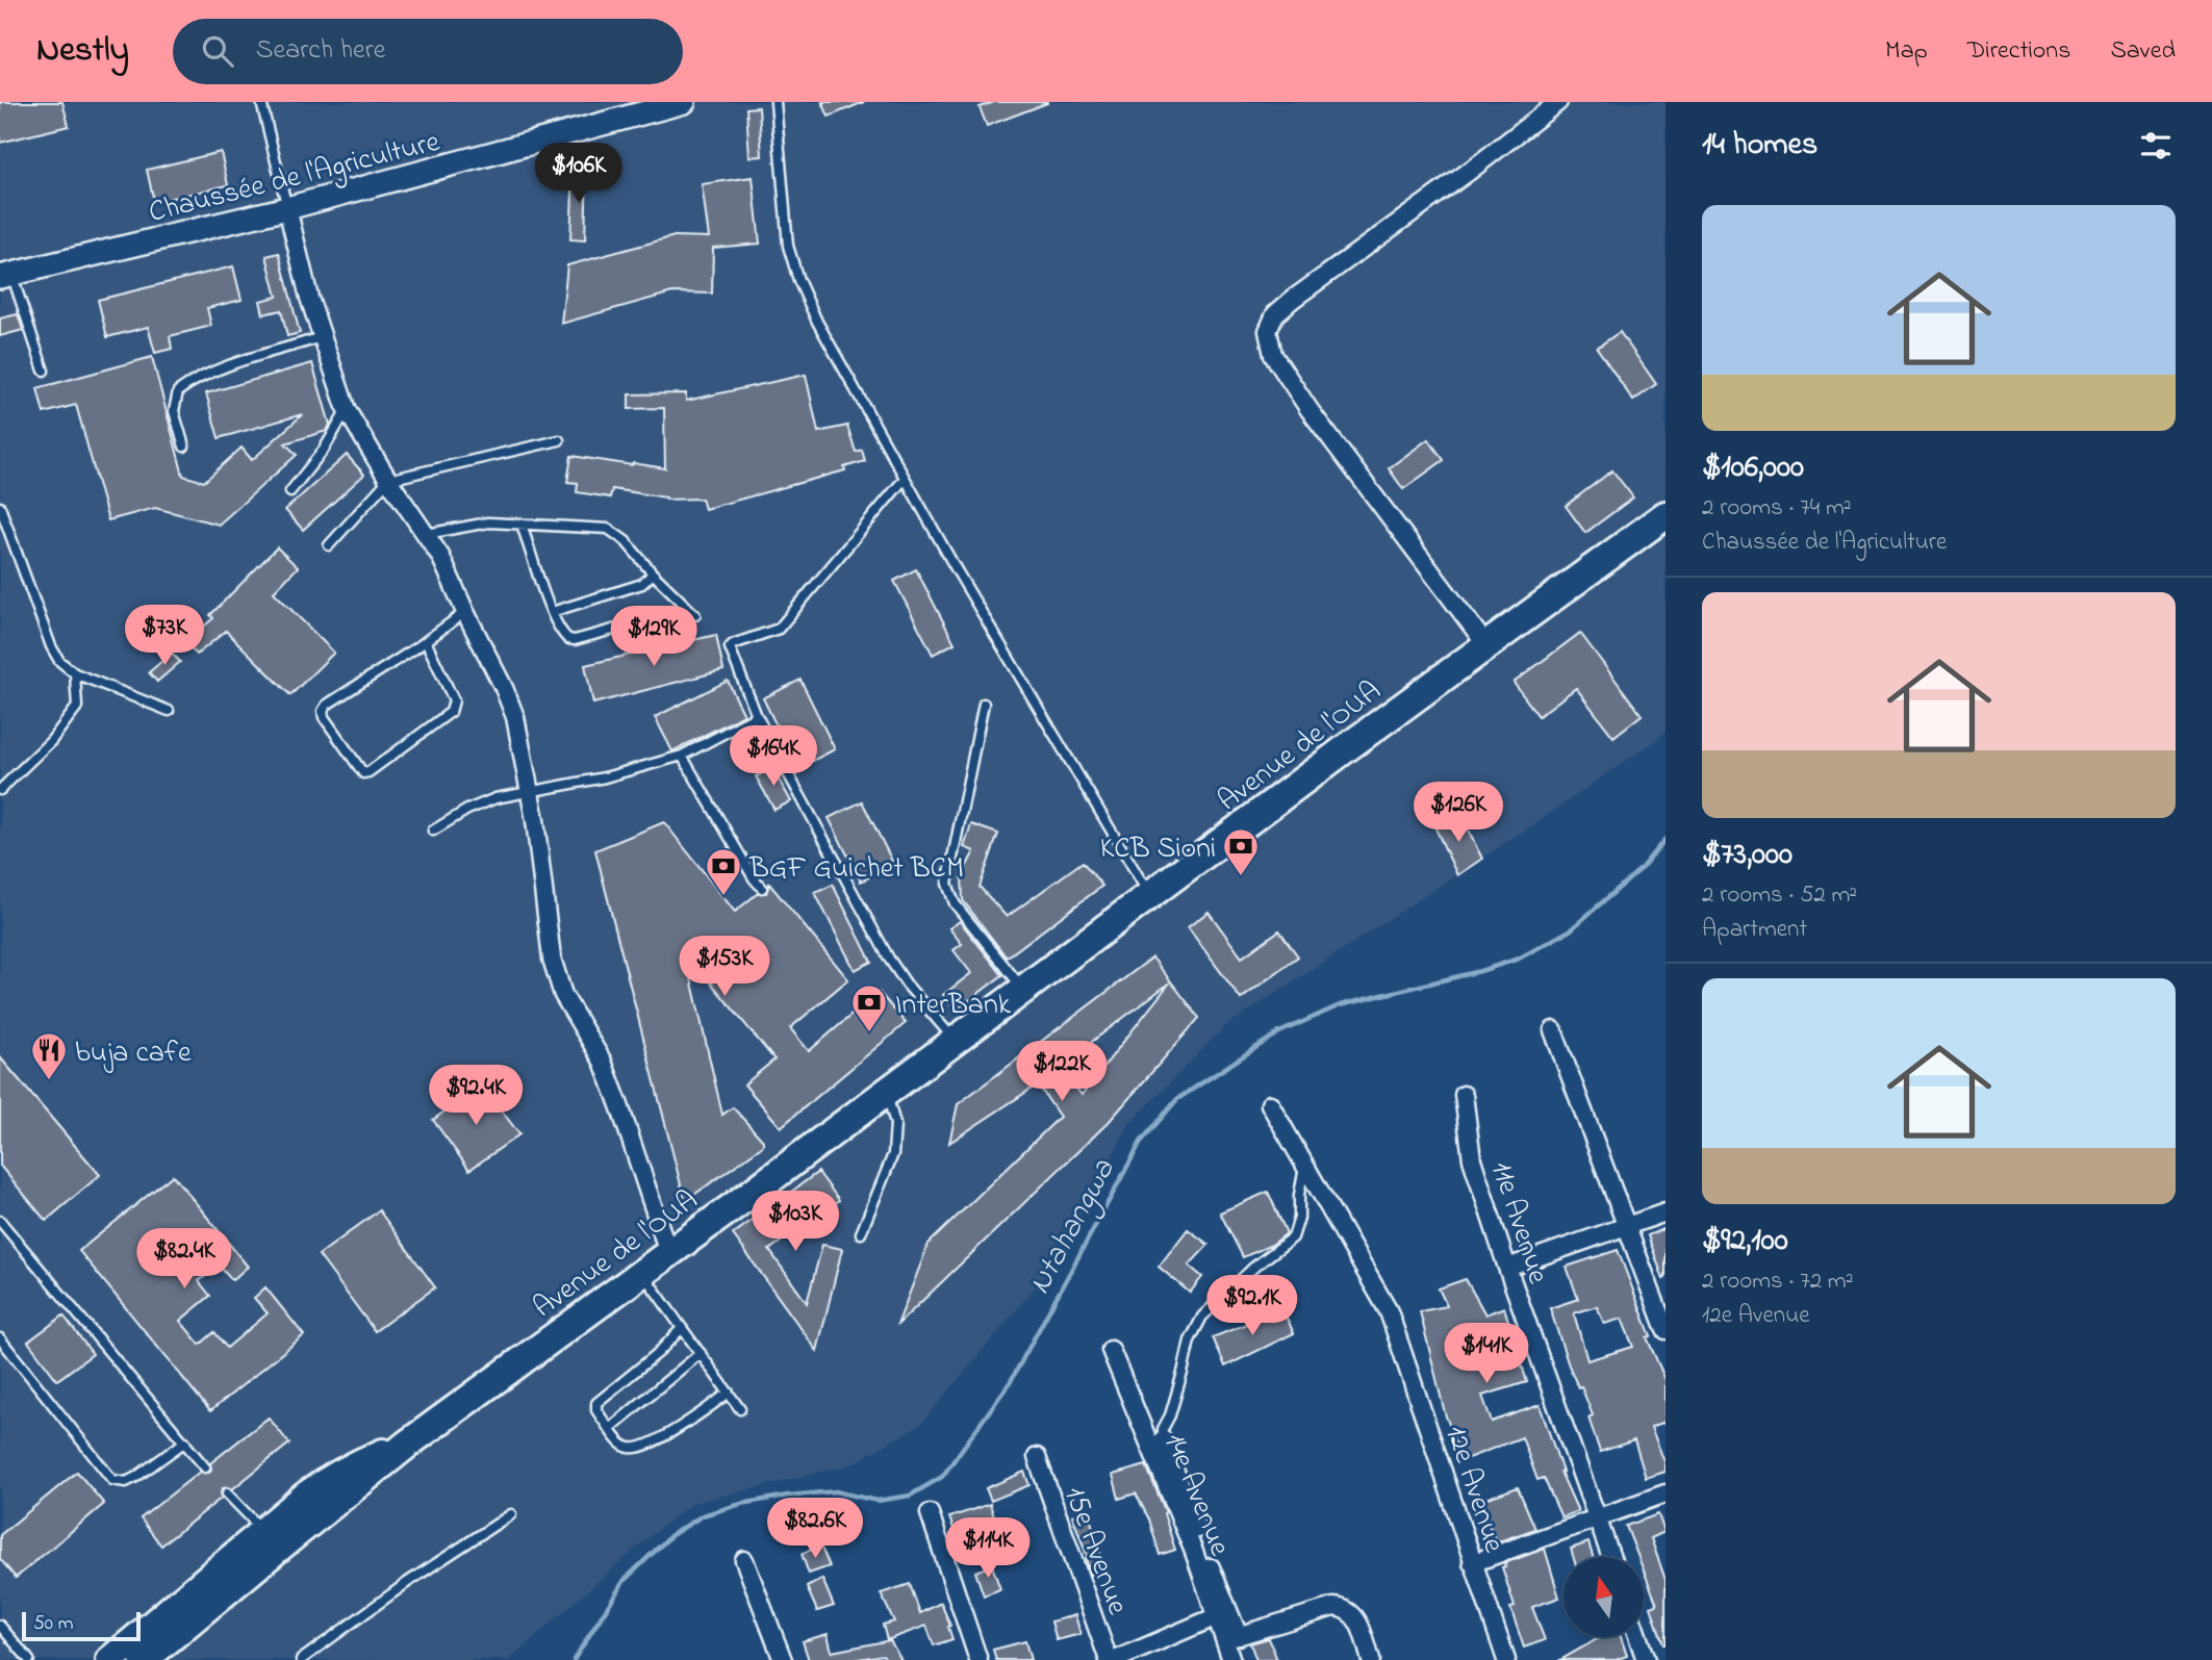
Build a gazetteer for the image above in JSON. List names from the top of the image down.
{
  "streets": {
    "main road": ["Avenue de l'OUA"],
    "street": [
      "Chaussée de l'Agriculture",
      "11e Avenue",
      "12e Avenue",
      "14e Avenue",
      "15e Avenue"
    ]
  },
  "water": ["Ntahangwa"],
  "places": {
    "bank": ["KCB Sioni", "BGF Guichet BCM", "InterBank"],
    "restaurant": ["buja cafe"]
  },
  "scale_bar": "50 m",
  "north": "top",
  "page": {
    "header": "Nestly",
    "search": "Search here",
    "nav": ["Map", "Directions", "Saved"],
    "heading": "14 homes",
    "price": [
      "$106K",
      "$73K",
      "$129K",
      "$164K",
      "$126K",
      "$153K",
      "$122K",
      "$92.4K",
      "$103K",
      "$82.4K",
      "$92.1K",
      "$141K",
      "$82.6K",
      "$114K"
    ],
    "list": [
      {
        "name": "$106,000",
        "note": "2 rooms · 74 m² · Chaussée de l'Agriculture"
      },
      {
        "name": "$73,000",
        "note": "2 rooms · 52 m² · Apartment"
      },
      {
        "name": "$92,100",
        "note": "2 rooms · 72 m² · 12e Avenue"
      }
    ],
    "scale": "50 m"
  }
}
